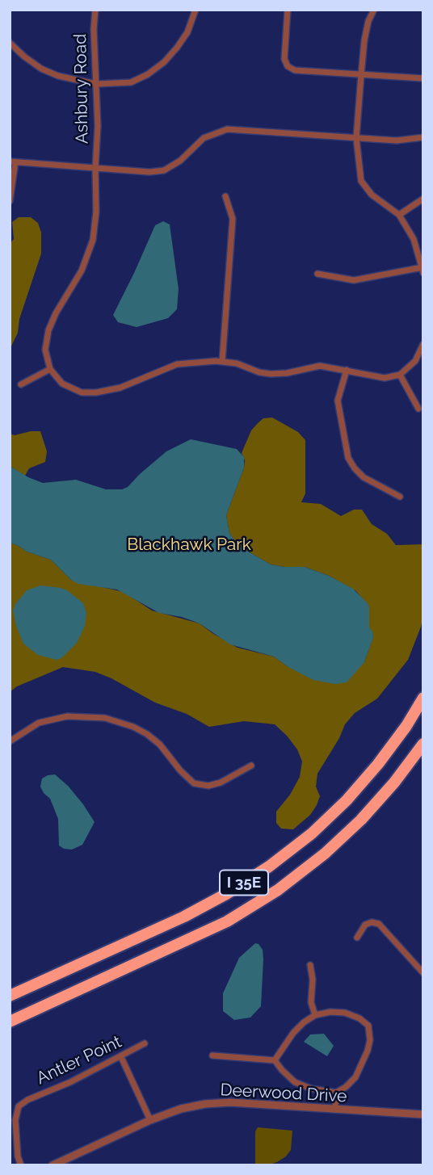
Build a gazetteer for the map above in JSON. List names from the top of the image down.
{
  "streets": {
    "highway": ["I 35E"],
    "street": ["Ashbury Road", "Antler Point", "Deerwood Drive"]
  },
  "parks": ["Blackhawk Park"]
}
